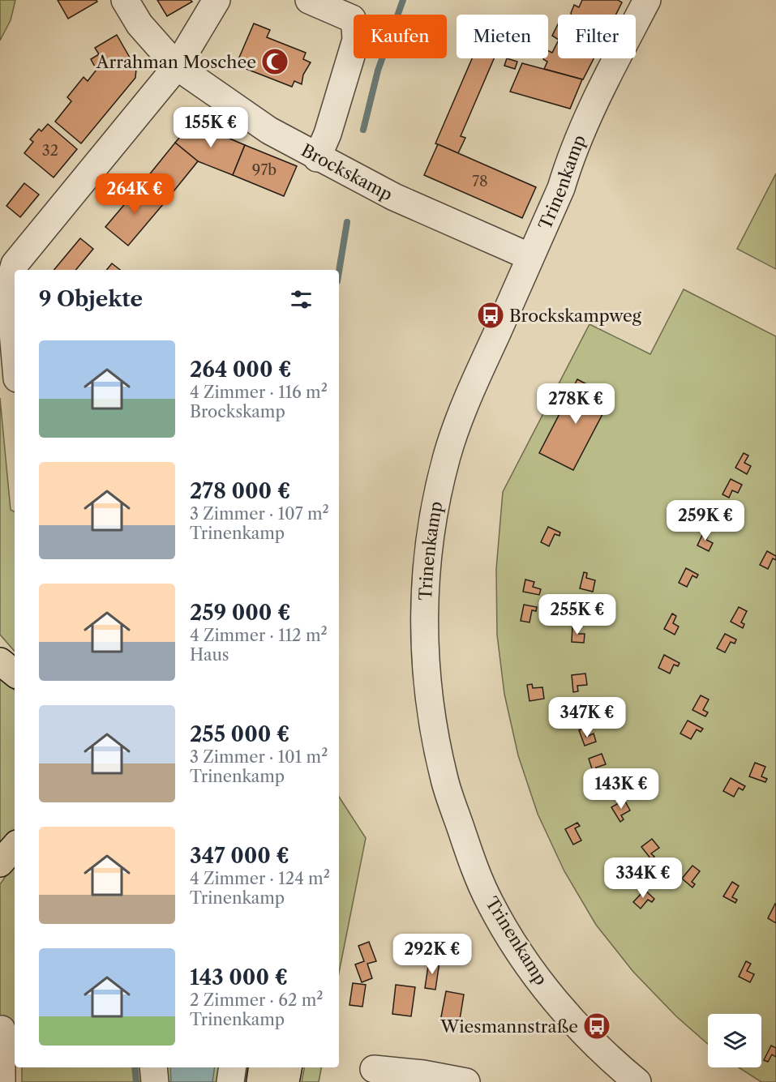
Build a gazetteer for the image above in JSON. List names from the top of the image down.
{
  "streets": {
    "street": ["Brockskamp", "Trinenkamp"]
  },
  "crossings": [
    ["Brockskamp", "Trinenkamp"]
  ],
  "places": {
    "mosque": ["Arrahman Moschee"],
    "bus stop": ["Brockskampweg", "Wiesmannstraße"]
  },
  "house_numbers": ["32", "97b", "78"],
  "page": {
    "chip": ["Kaufen", "Mieten", "Filter"],
    "price": [
      "155K €",
      "264K €",
      "278K €",
      "259K €",
      "255K €",
      "347K €",
      "143K €",
      "334K €",
      "292K €"
    ],
    "heading": "9 Objekte",
    "list": [
      {
        "name": "264 000 €",
        "note": "4 Zimmer · 116 m² · Brockskamp"
      },
      {
        "name": "278 000 €",
        "note": "3 Zimmer · 107 m² · Trinenkamp"
      },
      {
        "name": "259 000 €",
        "note": "4 Zimmer · 112 m² · Haus"
      },
      {
        "name": "255 000 €",
        "note": "3 Zimmer · 101 m² · Trinenkamp"
      },
      {
        "name": "347 000 €",
        "note": "4 Zimmer · 124 m² · Trinenkamp"
      },
      {
        "name": "143 000 €",
        "note": "2 Zimmer · 62 m² · Trinenkamp"
      }
    ]
  }
}
